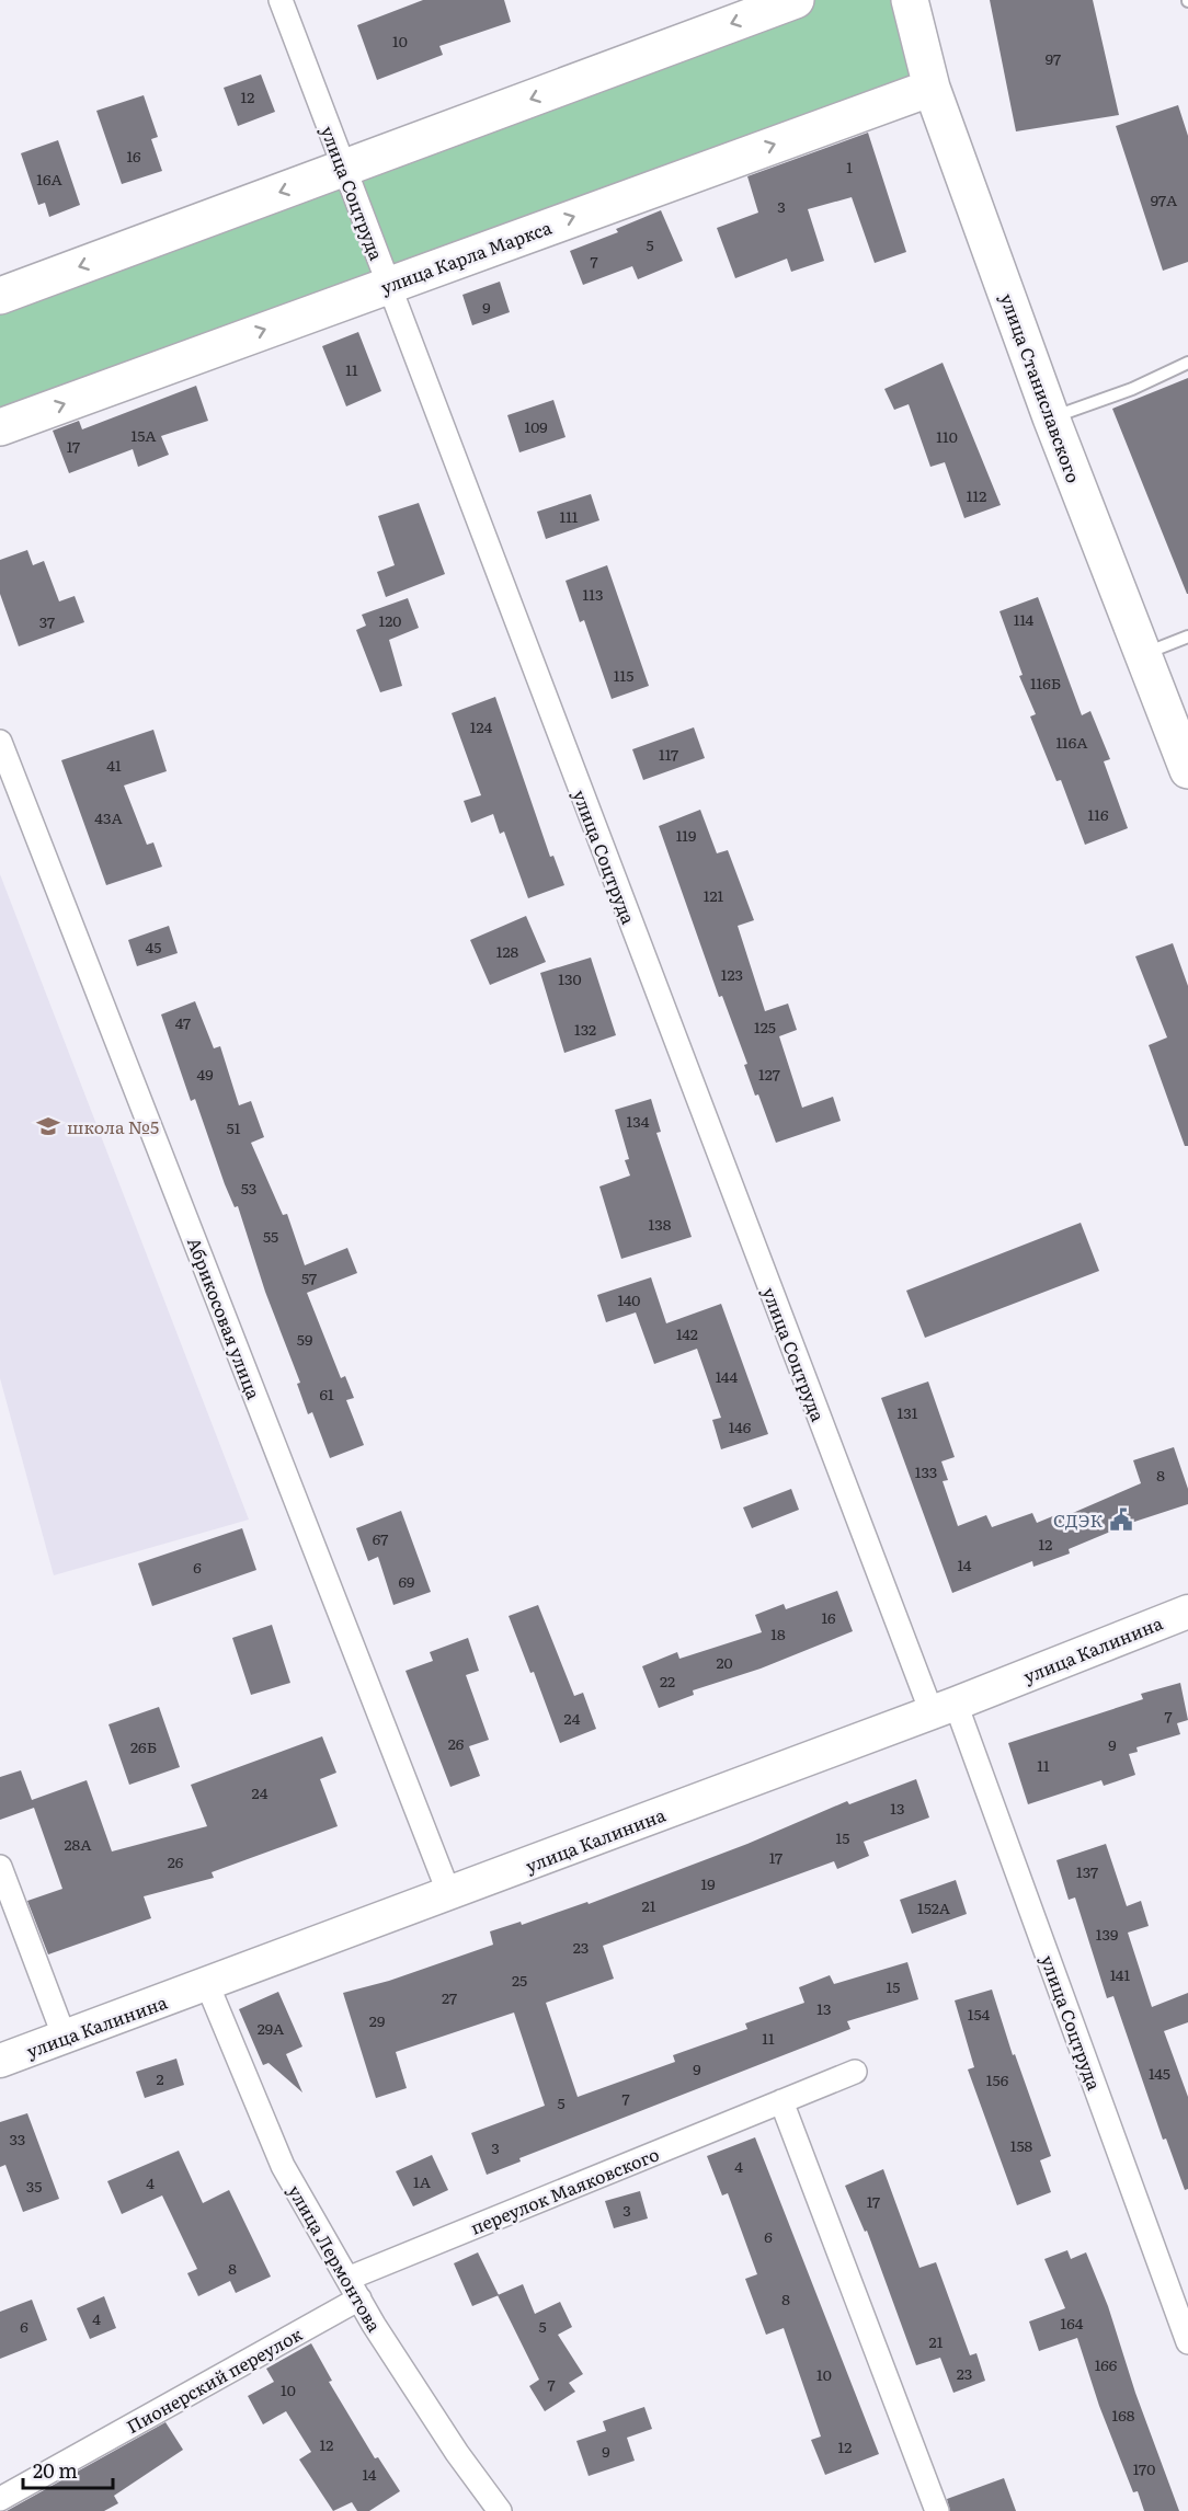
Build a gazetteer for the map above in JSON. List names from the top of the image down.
{
  "streets": {
    "main road": ["улица Карла Маркса", "улица Станиславского", "улица Калинина"],
    "street": [
      "улица Соцтруда",
      "Абрикосовая улица",
      "переулок Маяковского",
      "улица Лермонтова",
      "Пионерский переулок"
    ]
  },
  "crossings": [
    ["улица Соцтруда", "улица Карла Маркса"],
    ["улица Соцтруда", "улица Калинина"],
    ["улица Карла Маркса", "улица Станиславского"],
    ["Абрикосовая улица", "улица Калинина"],
    ["улица Калинина", "улица Лермонтова"],
    ["переулок Маяковского", "улица Лермонтова"],
    ["переулок Маяковского", "Пионерский переулок"],
    ["улица Лермонтова", "Пионерский переулок"]
  ],
  "places": {
    "school or university": ["школа №5"],
    "public building": ["СДЭК"]
  },
  "house_numbers": [
    "10",
    "97",
    "12",
    "16",
    "1",
    "16А",
    "97А",
    "3",
    "5",
    "7",
    "9",
    "11",
    "109",
    "15А",
    "110",
    "17",
    "112",
    "111",
    "113",
    "114",
    "120",
    "37",
    "115",
    "116Б",
    "124",
    "116А",
    "117",
    "41",
    "116",
    "43А",
    "119",
    "121",
    "45",
    "128",
    "123",
    "130",
    "47",
    "125",
    "132",
    "49",
    "127",
    "134",
    "51",
    "53",
    "138",
    "55",
    "57",
    "140",
    "142",
    "59",
    "144",
    "61",
    "131",
    "146",
    "133",
    "8",
    "67",
    "12",
    "14",
    "6",
    "69",
    "16",
    "18",
    "20",
    "22",
    "7",
    "24",
    "26",
    "9",
    "26Б",
    "11",
    "24",
    "13",
    "15",
    "28А",
    "17",
    "26",
    "137",
    "19",
    "21",
    "152А",
    "139",
    "23",
    "141",
    "25",
    "15",
    "27",
    "13",
    "154",
    "29",
    "29А",
    "11",
    "9",
    "145",
    "2",
    "156",
    "7",
    "5",
    "33",
    "158",
    "3",
    "4",
    "1А",
    "4",
    "35",
    "17",
    "3",
    "6",
    "8",
    "8",
    "4",
    "164",
    "6",
    "5",
    "21",
    "166",
    "23",
    "10",
    "7",
    "10",
    "168",
    "12",
    "12",
    "9",
    "170",
    "14"
  ],
  "scale_bar": "20 m"
}
